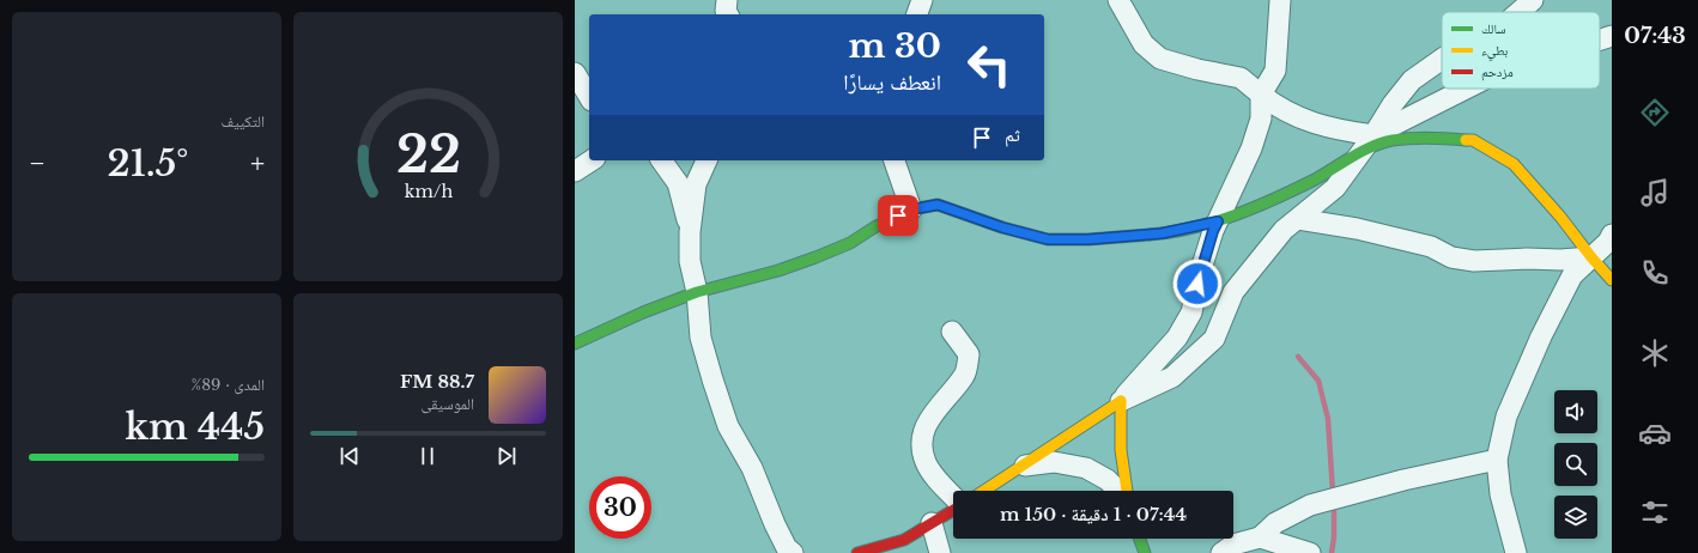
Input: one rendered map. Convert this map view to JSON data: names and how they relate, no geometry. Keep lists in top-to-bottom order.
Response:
{
  "legend": ["سالك", "بطيء", "مزدحم"],
  "page": {
    "tabs": "07:43",
    "tile": [
      "التكييف",
      ["المدى · 89%", "445 km"]
    ],
    "turn": ["30 m", "انعطف يسارًا"],
    "then": "ثم",
    "heat": ["−", "21.5°", "+"],
    "song": ["88.7 FM", "الموسيقى"],
    "limit": "30",
    "trip": "07:44 · 1 دقيقة · 150 m",
    "gauge": ["22", "km/h"]
  }
}
